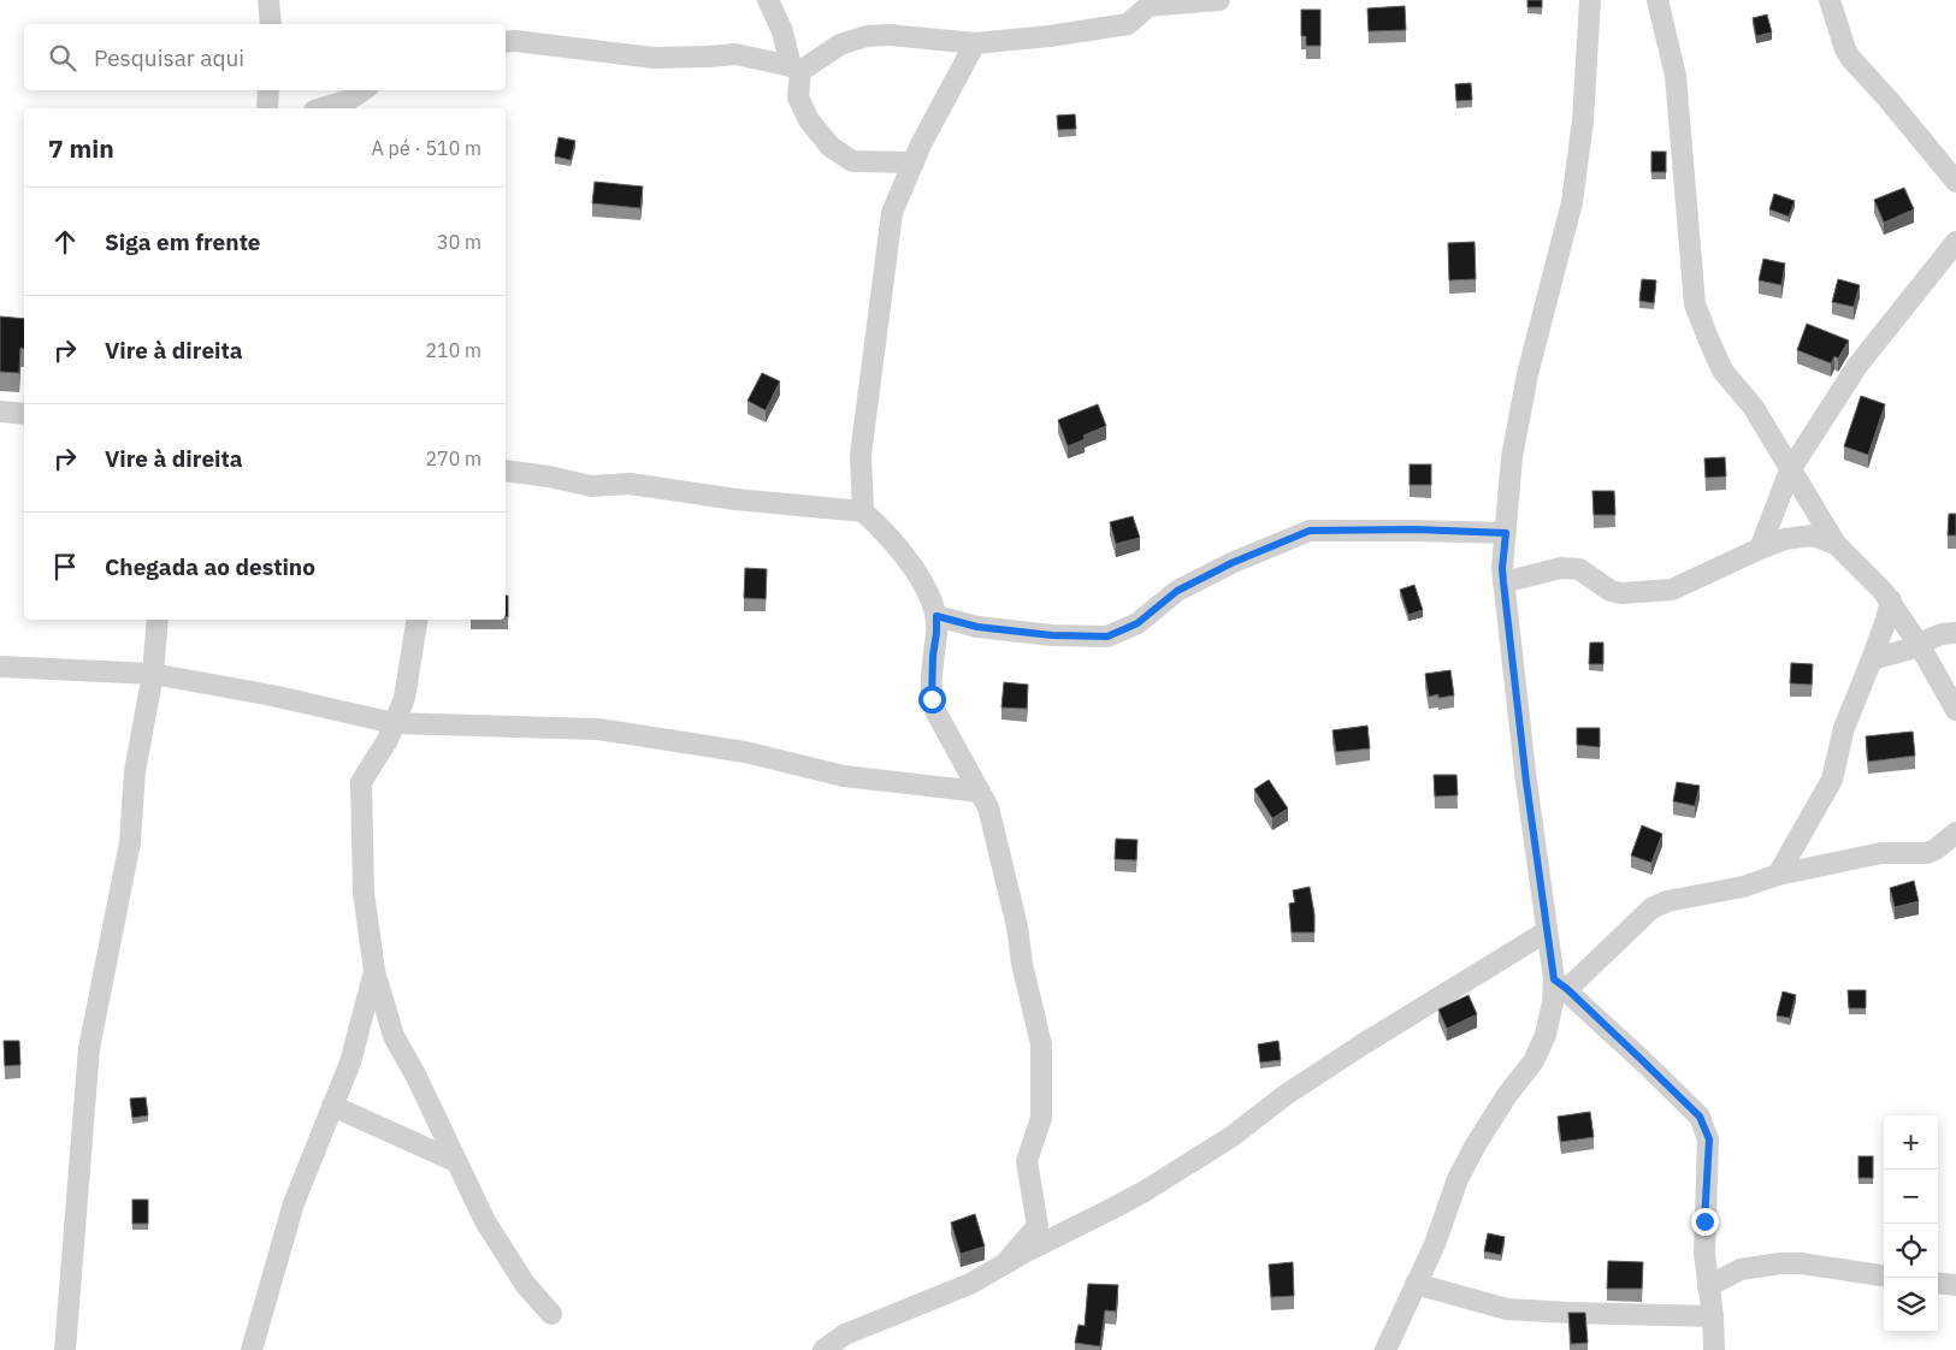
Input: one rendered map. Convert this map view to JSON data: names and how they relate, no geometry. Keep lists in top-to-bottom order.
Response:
{
  "page": {
    "search": "Pesquisar aqui",
    "heading": ["7 min", "A pé · 510 m"],
    "list": [
      ["Siga em frente", "30 m"],
      ["Vire à direita", "210 m"],
      ["Vire à direita", "270 m"],
      "Chegada ao destino"
    ],
    "map_buttons": ["+", "−"]
  }
}
